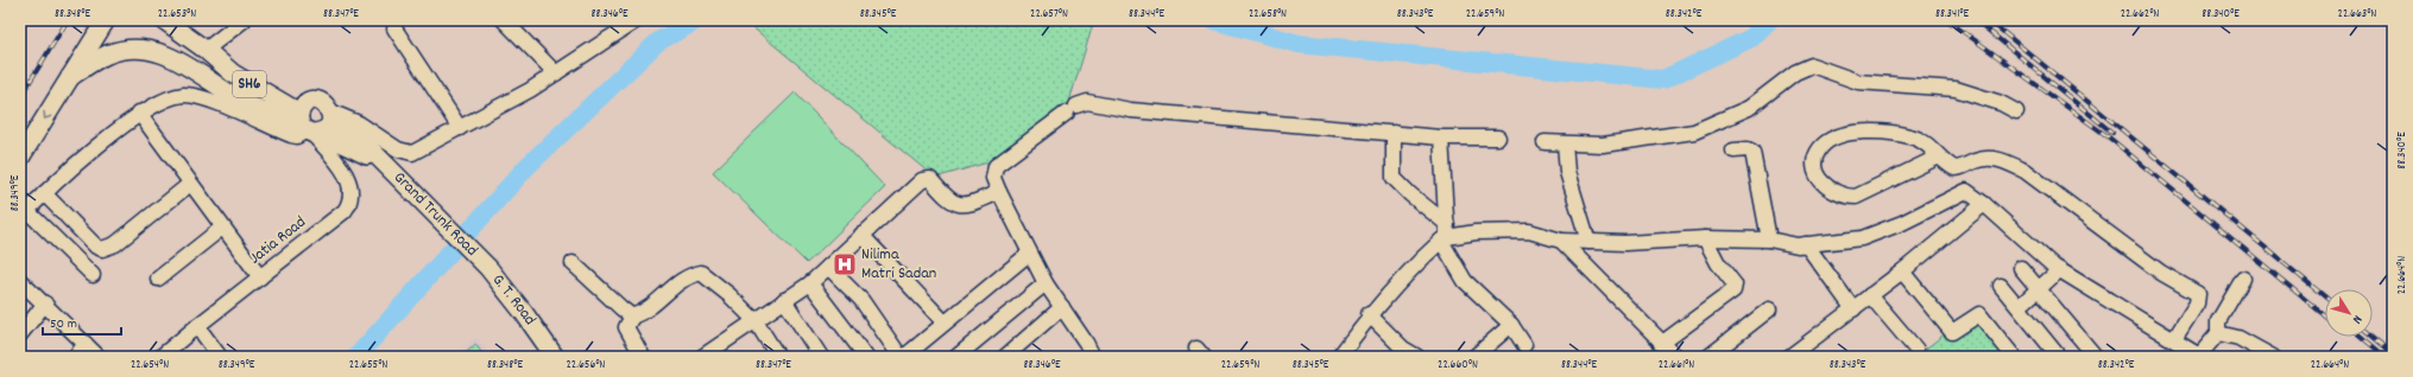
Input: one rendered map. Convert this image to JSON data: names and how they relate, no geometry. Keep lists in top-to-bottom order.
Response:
{
  "streets": {
    "main road": ["SH6", "Grand Trunk Road", "G. T. Road"],
    "street": ["Jatia Road"]
  },
  "crossings": [
    ["Grand Trunk Road", "Jatia Road"],
    ["Grand Trunk Road", "G. T. Road"]
  ],
  "places": {
    "hospital": ["Nilima Matri Sadan"]
  },
  "scale_bar": "50 m",
  "north": "bottom right",
  "coordinates": [
    "88.348°E",
    "22.653°N",
    "88.347°E",
    "88.346°E",
    "88.345°E",
    "22.657°N",
    "88.344°E",
    "22.658°N",
    "88.343°E",
    "22.659°N",
    "88.342°E",
    "88.341°E",
    "22.662°N",
    "88.340°E",
    "22.663°N",
    "88.349°E",
    "22.664°N",
    "22.654°N",
    "22.655°N",
    "22.656°N",
    "22.660°N",
    "22.661°N"
  ]
}
